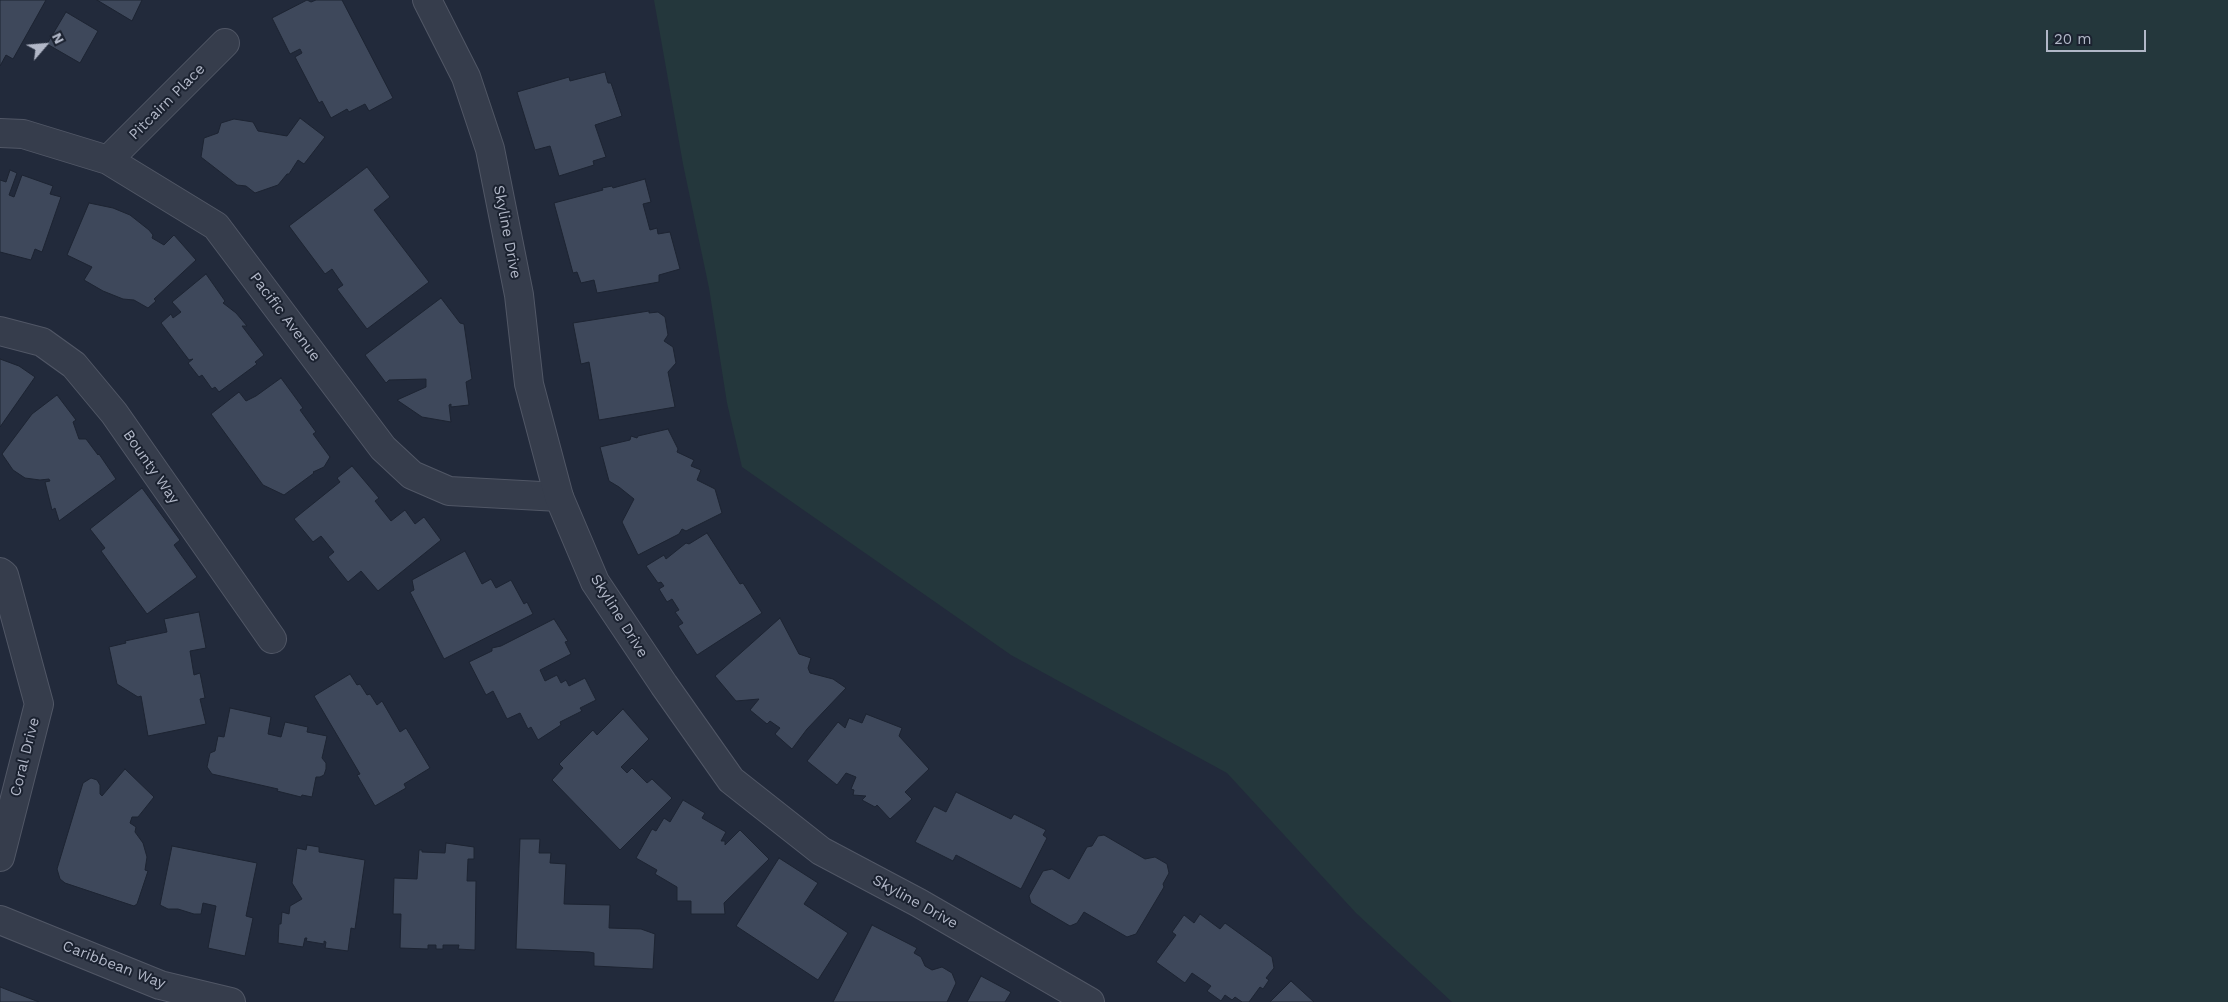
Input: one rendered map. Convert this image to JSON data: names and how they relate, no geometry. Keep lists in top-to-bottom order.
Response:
{
  "streets": {
    "street": [
      "Pitcairn Place",
      "Skyline Drive",
      "Pacific Avenue",
      "Bounty Way",
      "Coral Drive",
      "Caribbean Way"
    ]
  },
  "crossings": [
    ["Pitcairn Place", "Pacific Avenue"],
    ["Skyline Drive", "Pacific Avenue"]
  ],
  "scale_bar": "20 m",
  "north": "top right"
}
